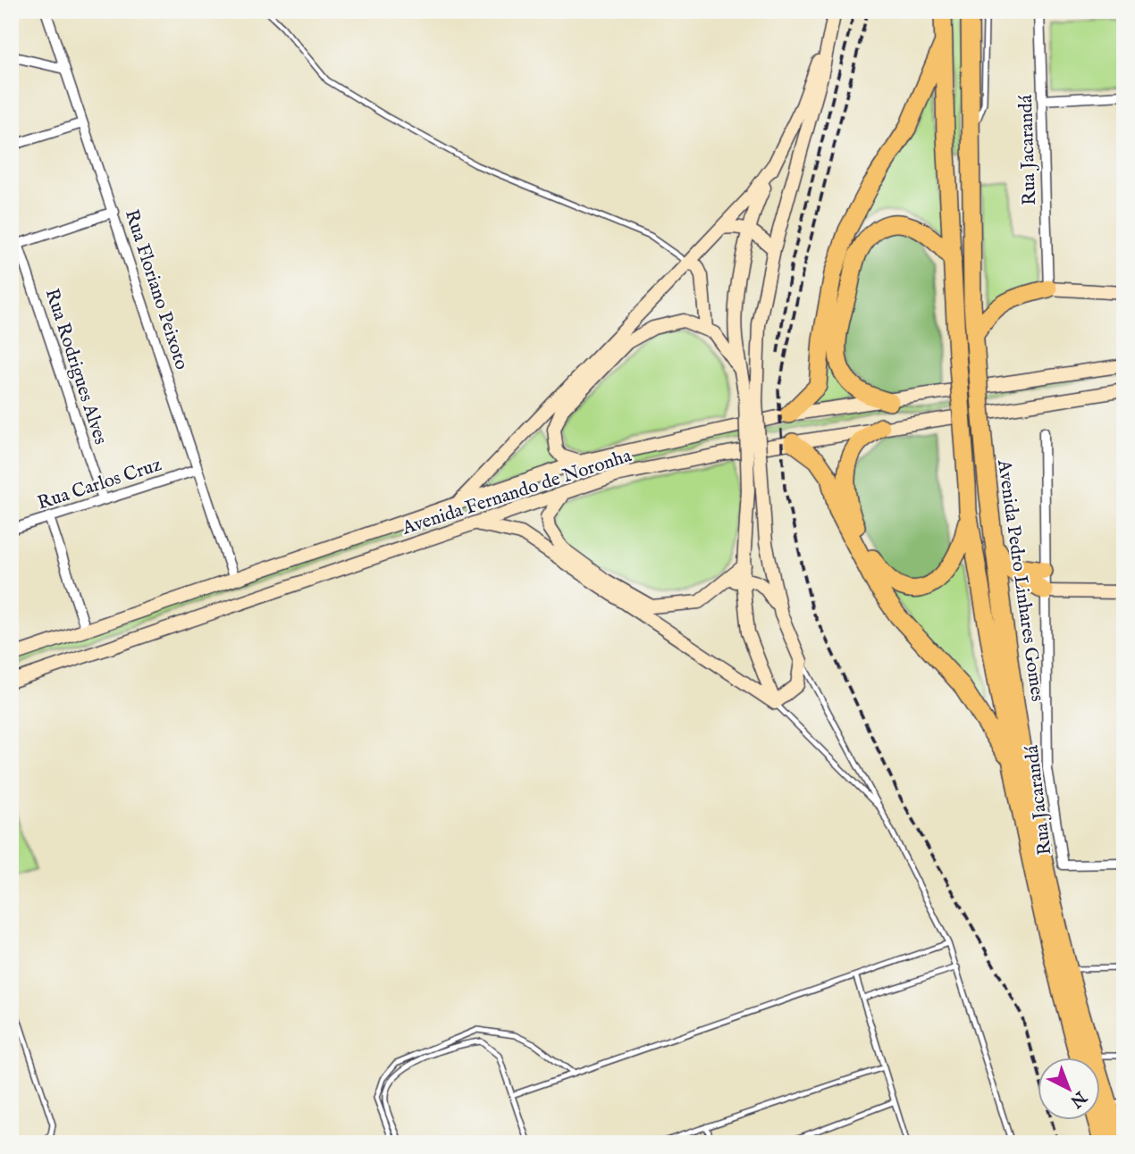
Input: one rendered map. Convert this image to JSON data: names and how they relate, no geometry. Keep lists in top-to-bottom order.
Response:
{
  "streets": {
    "highway": ["Avenida Pedro Linhares Gomes"],
    "main road": ["Avenida Fernando de Noronha"],
    "street": [
      "Rua Jacarandá",
      "Rua Floriano Peixoto",
      "Rua Rodrigues Alves",
      "Rua Carlos Cruz"
    ]
  },
  "crossings": [
    ["Rua Floriano Peixoto", "Rua Carlos Cruz"],
    ["Rua Floriano Peixoto", "Avenida Fernando de Noronha"],
    ["Rua Rodrigues Alves", "Rua Carlos Cruz"]
  ],
  "north": "bottom right"
}
